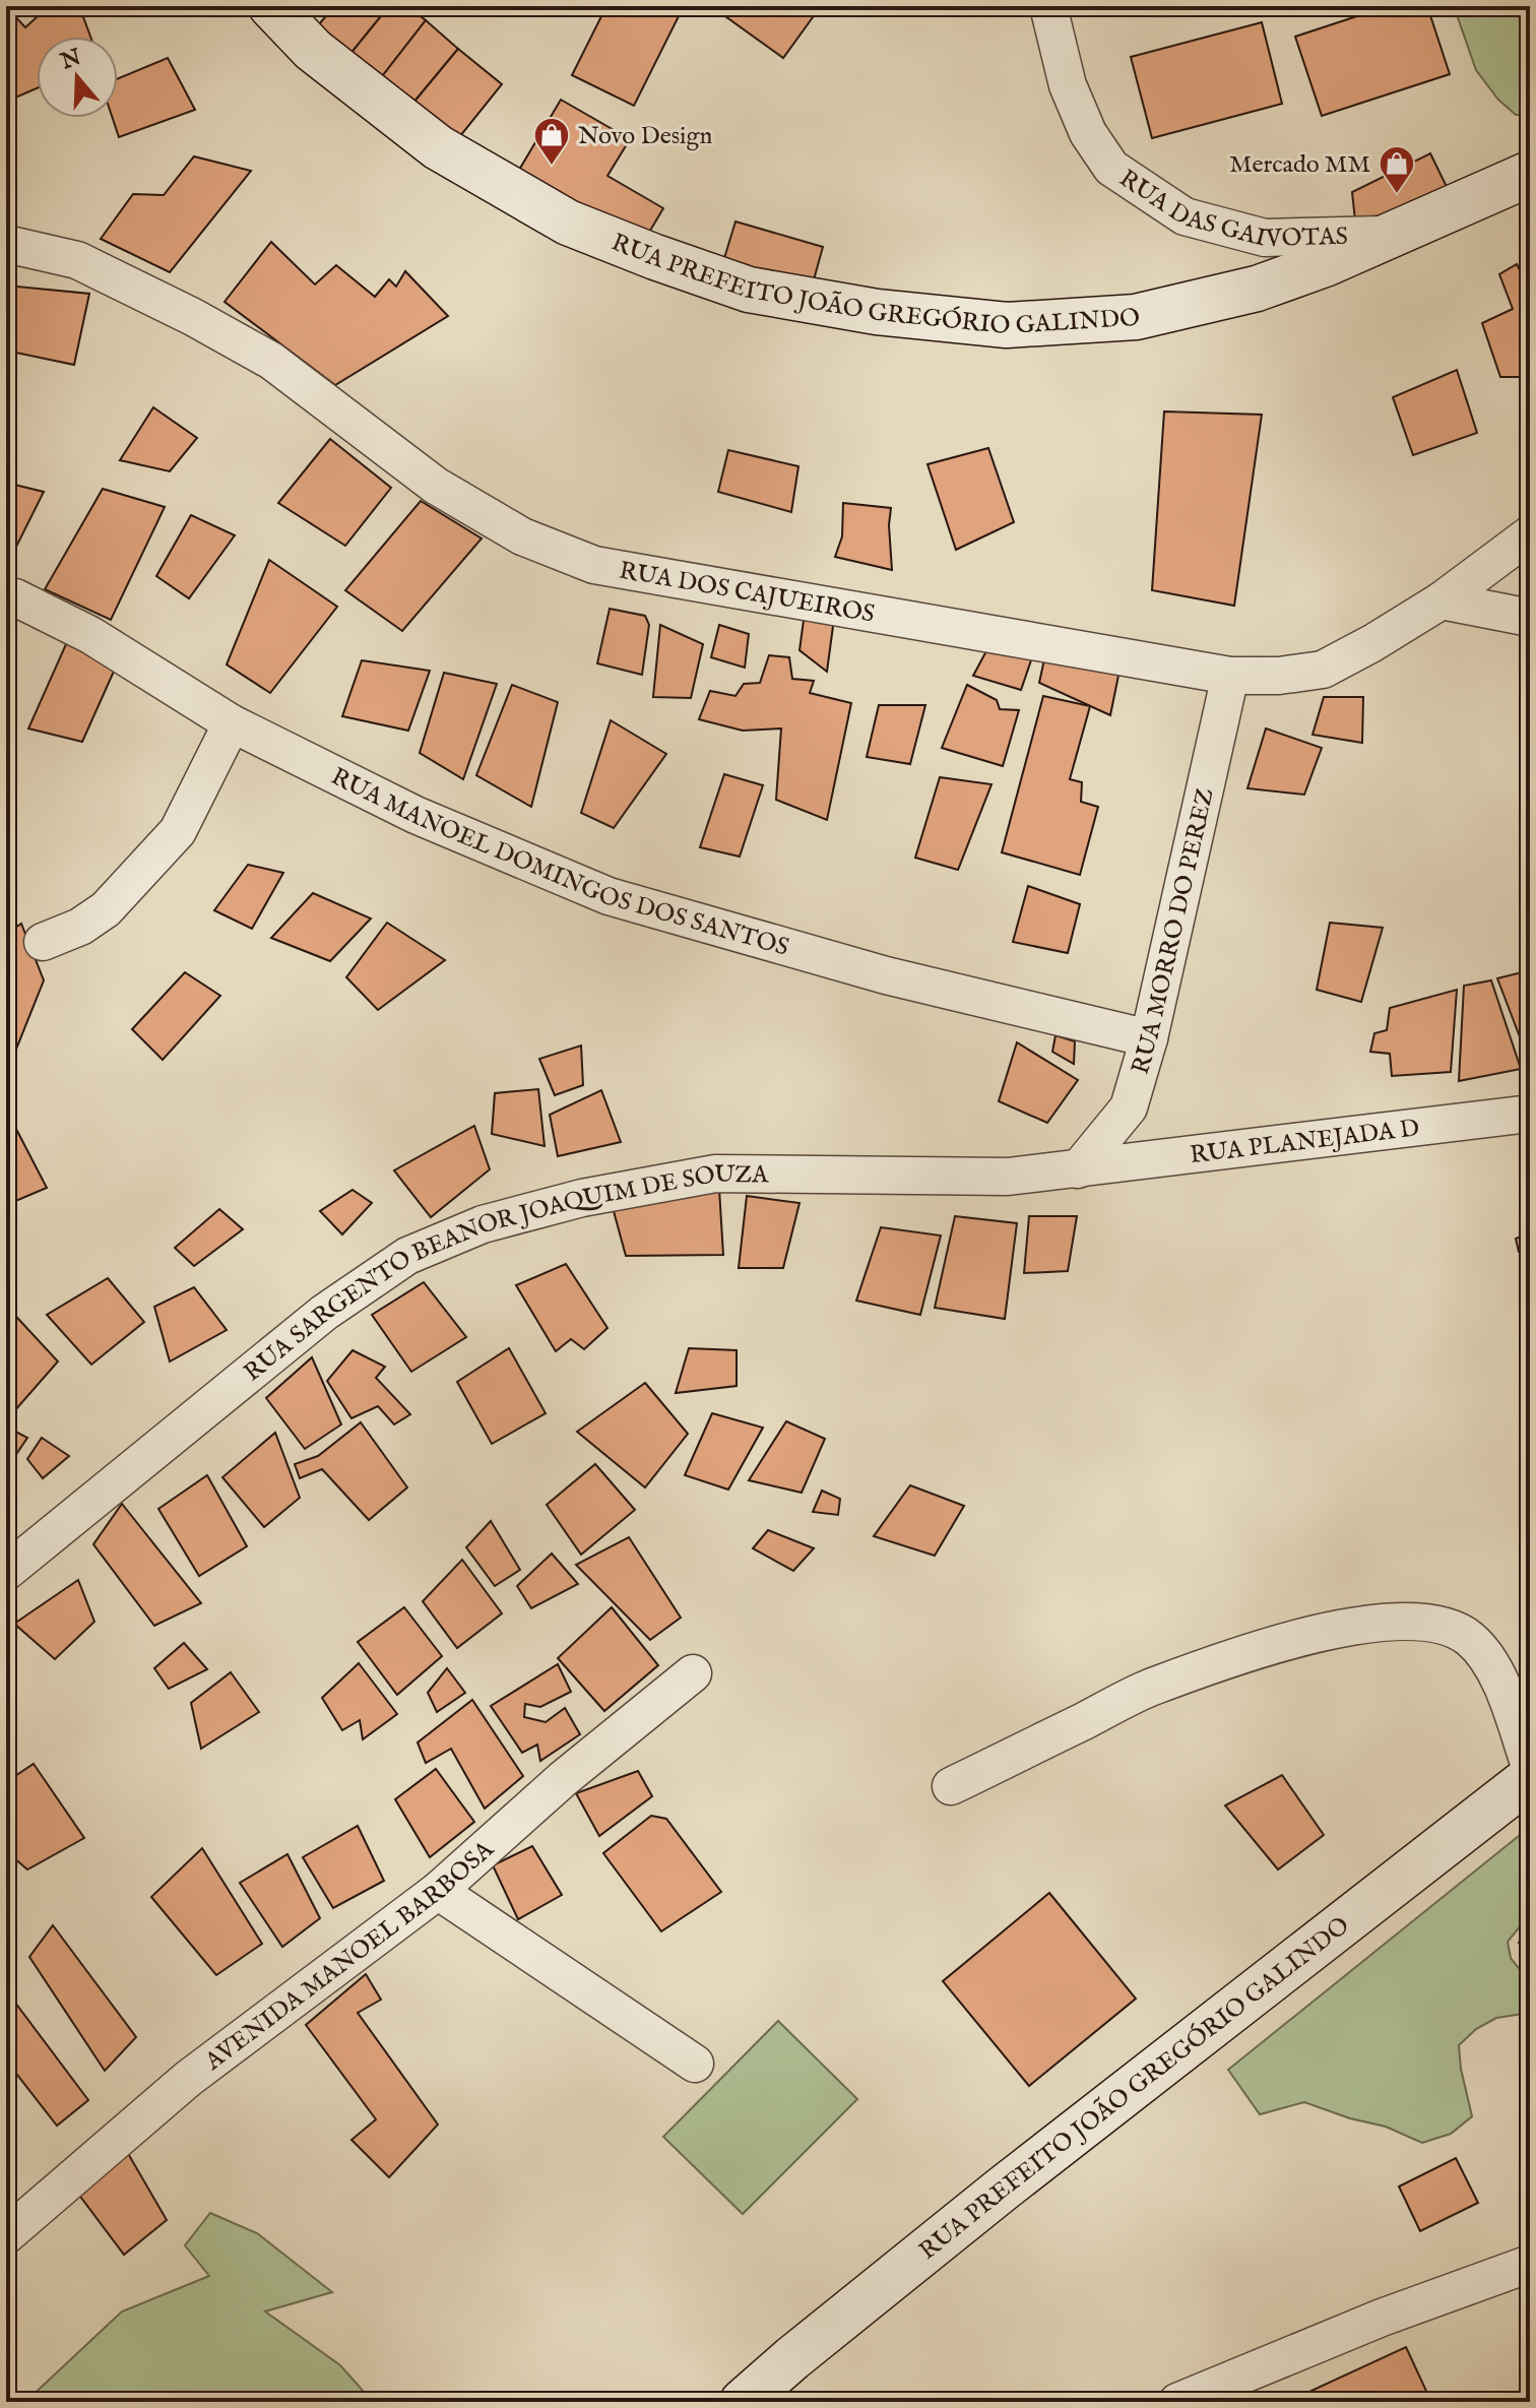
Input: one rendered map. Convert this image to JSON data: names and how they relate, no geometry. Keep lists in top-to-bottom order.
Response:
{
  "streets": {
    "main road": ["RUA PREFEITO JOÃO GREGÓRIO GALINDO"],
    "street": [
      "RUA DAS GAIVOTAS",
      "RUA DOS CAJUEIROS",
      "RUA MANOEL DOMINGOS DOS SANTOS",
      "RUA MORRO DO PEREZ",
      "RUA PLANEJADA D",
      "RUA SARGENTO BEANOR JOAQUIM DE SOUZA",
      "AVENIDA MANOEL BARBOSA"
    ]
  },
  "crossings": [
    ["RUA DAS GAIVOTAS", "RUA PREFEITO JOÃO GREGÓRIO GALINDO"],
    ["RUA DOS CAJUEIROS", "RUA MORRO DO PEREZ"],
    ["RUA MANOEL DOMINGOS DOS SANTOS", "RUA MORRO DO PEREZ"],
    ["RUA MORRO DO PEREZ", "RUA PLANEJADA D"],
    ["RUA MORRO DO PEREZ", "RUA SARGENTO BEANOR JOAQUIM DE SOUZA"],
    ["RUA PLANEJADA D", "RUA SARGENTO BEANOR JOAQUIM DE SOUZA"]
  ],
  "places": {
    "shop": ["Novo Design", "Mercado MM"]
  },
  "north": "top"
}
